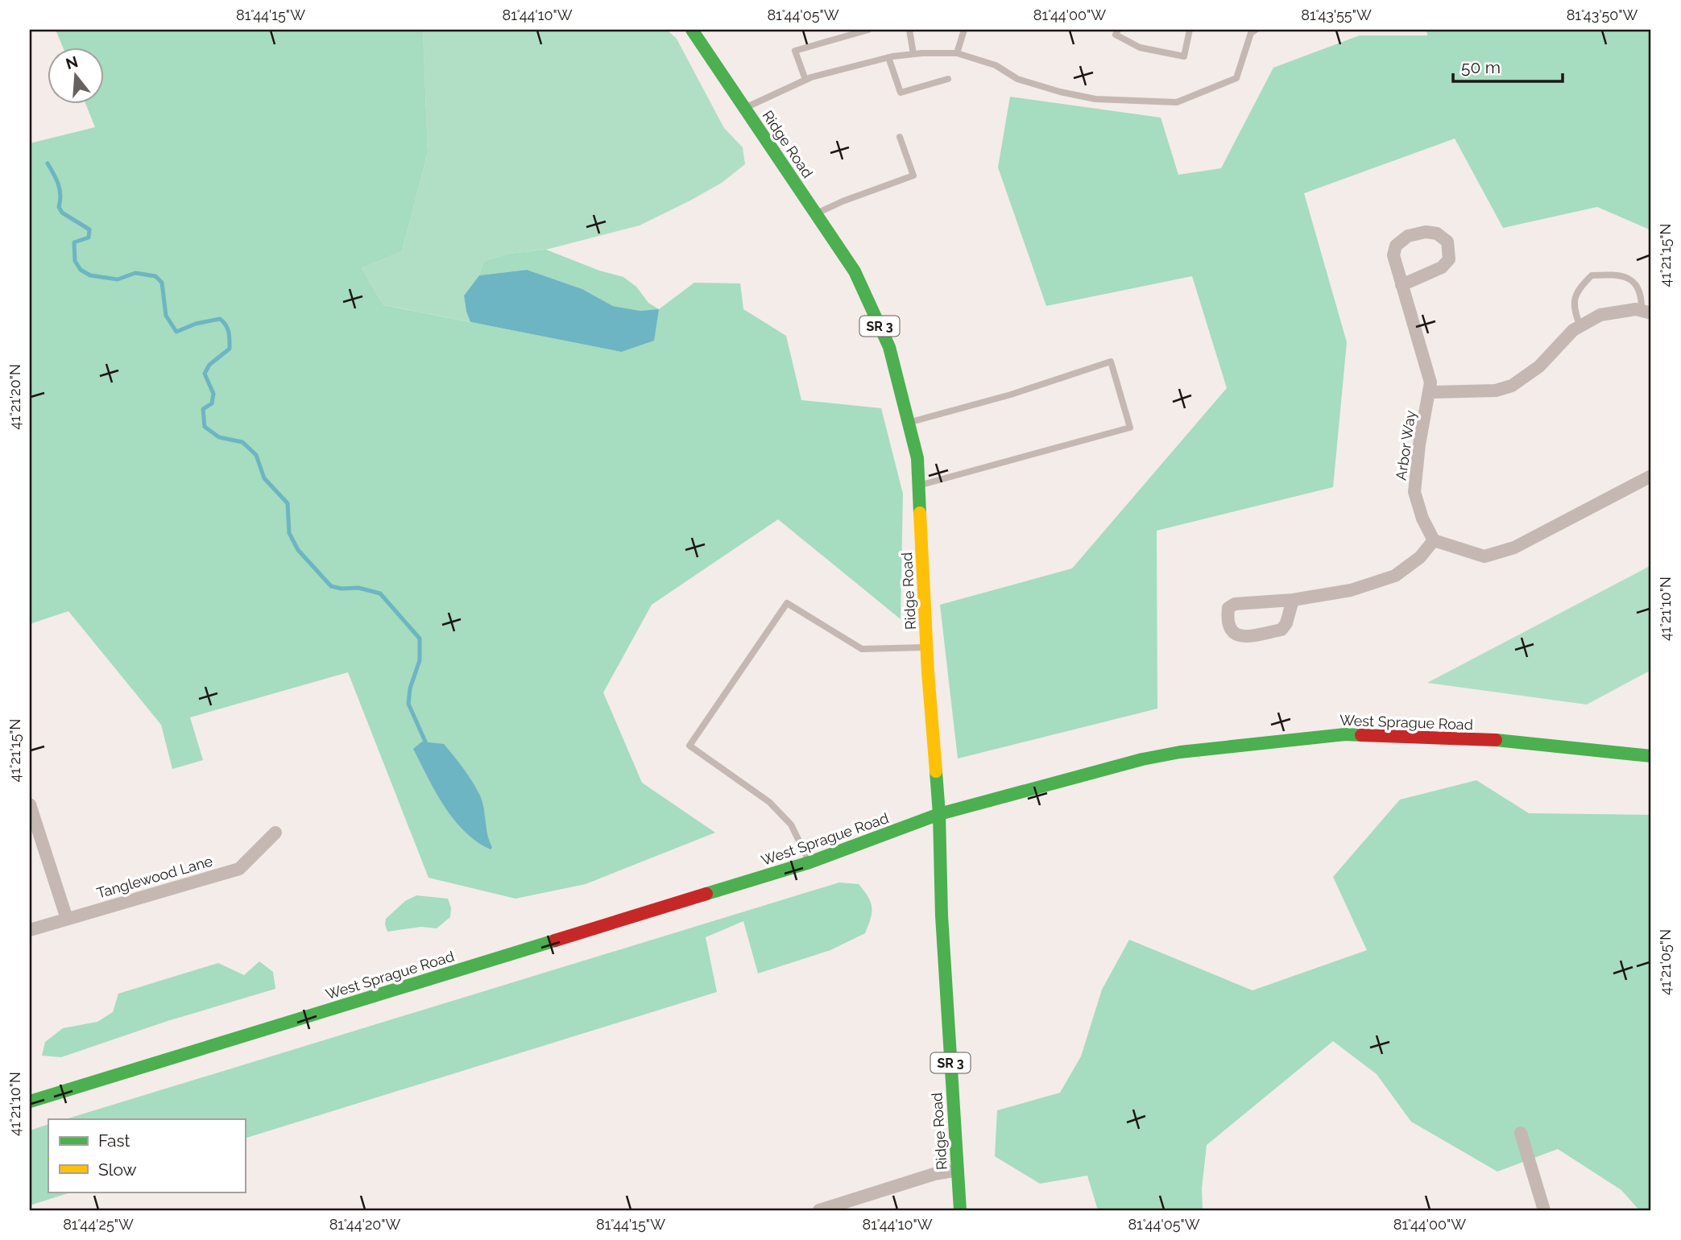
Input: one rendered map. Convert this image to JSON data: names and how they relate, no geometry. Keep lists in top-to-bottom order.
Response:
{
  "streets": {
    "street": [
      "Ridge Road",
      "SR 3",
      "Arbor Way",
      "West Sprague Road",
      "Tanglewood Lane"
    ]
  },
  "crossings": [
    ["Ridge Road", "West Sprague Road"]
  ],
  "legend": ["Fast", "Slow"],
  "scale_bar": "50 m",
  "north": "top",
  "coordinates": [
    "81°44'15\"W",
    "81°44'10\"W",
    "81°44'05\"W",
    "81°44'00\"W",
    "81°43'55\"W",
    "81°43'50\"W",
    "41°21'15\"N",
    "41°21'20\"N",
    "41°21'10\"N",
    "41°21'05\"N",
    "81°44'25\"W",
    "81°44'20\"W"
  ]
}
